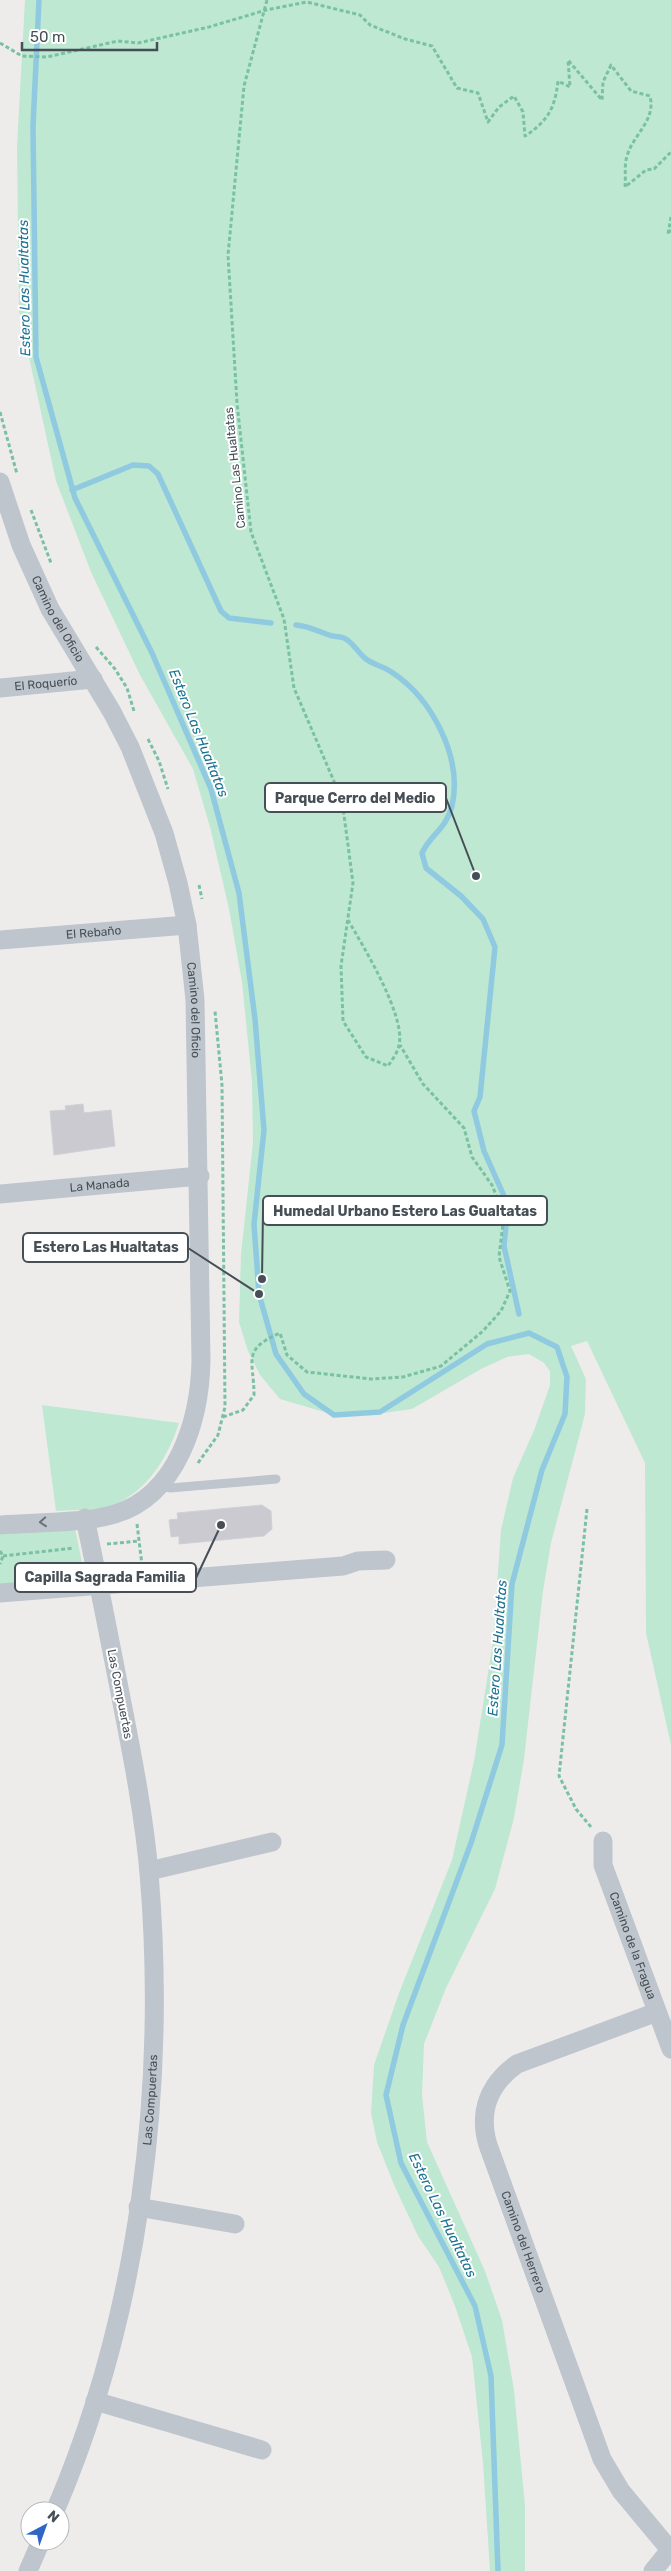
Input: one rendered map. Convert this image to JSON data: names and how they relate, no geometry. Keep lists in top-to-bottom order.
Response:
{
  "streets": {
    "street": [
      "Camino del Oficio",
      "El Roquerío",
      "El Rebaño",
      "La Manada",
      "Las Compuertas",
      "Camino de la Fragua",
      "Camino del Herrero"
    ],
    "path": ["Camino Las Hualtatas"]
  },
  "crossings": [
    ["Camino del Oficio", "El Roquerío"],
    ["Camino del Oficio", "El Rebaño"],
    ["Camino del Oficio", "La Manada"],
    ["Camino del Oficio", "Las Compuertas"],
    ["Camino de la Fragua", "Camino del Herrero"]
  ],
  "water": ["Estero Las Hualtatas"],
  "places": [
    "Parque Cerro del Medio",
    "Humedal Urbano Estero Las Gualtatas",
    "Estero Las Hualtatas",
    "Capilla Sagrada Familia"
  ],
  "scale_bar": "50 m",
  "north": "top right"
}
